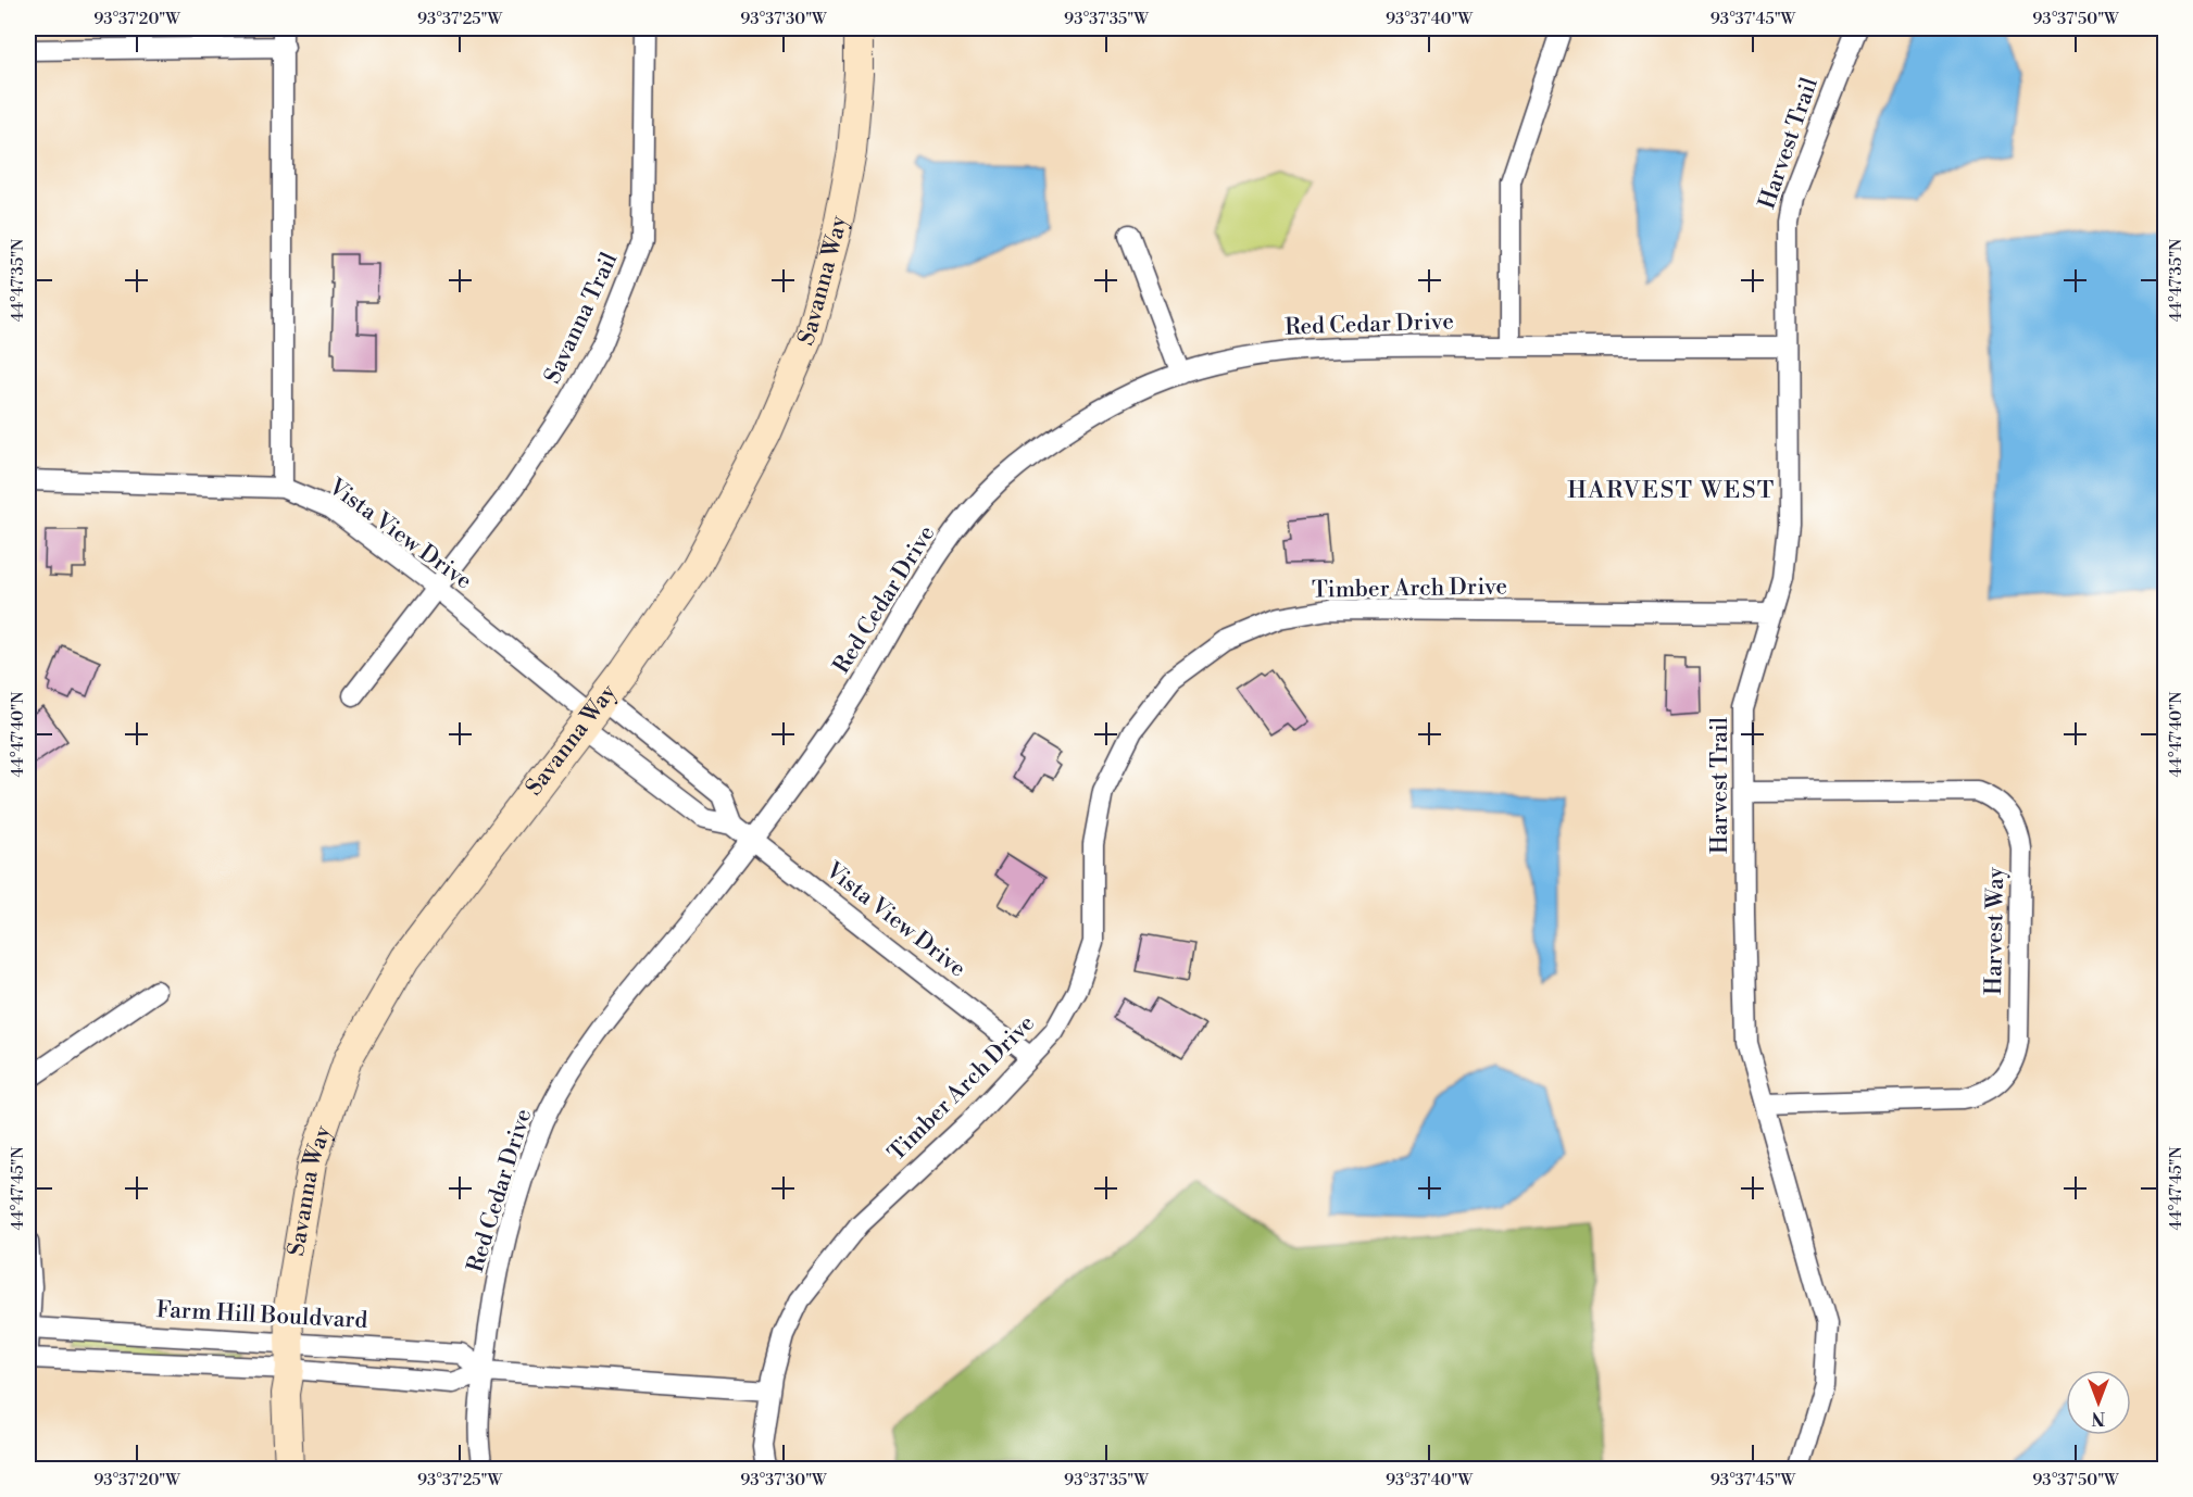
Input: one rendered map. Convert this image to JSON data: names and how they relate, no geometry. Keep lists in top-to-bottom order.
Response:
{
  "streets": {
    "street": [
      "Harvest Trail",
      "Savanna Way",
      "Savanna Trail",
      "Red Cedar Drive",
      "Vista View Drive",
      "Timber Arch Drive",
      "Harvest Way",
      "Farm Hill Bouldvard"
    ]
  },
  "crossings": [
    ["Harvest Trail", "Red Cedar Drive"],
    ["Harvest Trail", "Timber Arch Drive"],
    ["Harvest Trail", "Harvest Way"],
    ["Savanna Way", "Vista View Drive"],
    ["Savanna Way", "Farm Hill Bouldvard"],
    ["Savanna Trail", "Vista View Drive"],
    ["Red Cedar Drive", "Vista View Drive"],
    ["Red Cedar Drive", "Farm Hill Bouldvard"],
    ["Vista View Drive", "Timber Arch Drive"],
    ["Timber Arch Drive", "Farm Hill Bouldvard"]
  ],
  "districts": ["HARVEST WEST"],
  "north": "bottom",
  "coordinates": [
    "93°37'20\"W",
    "93°37'25\"W",
    "93°37'30\"W",
    "93°37'35\"W",
    "93°37'40\"W",
    "93°37'45\"W",
    "93°37'50\"W",
    "44°47'35\"N",
    "44°47'40\"N",
    "44°47'45\"N"
  ]
}
